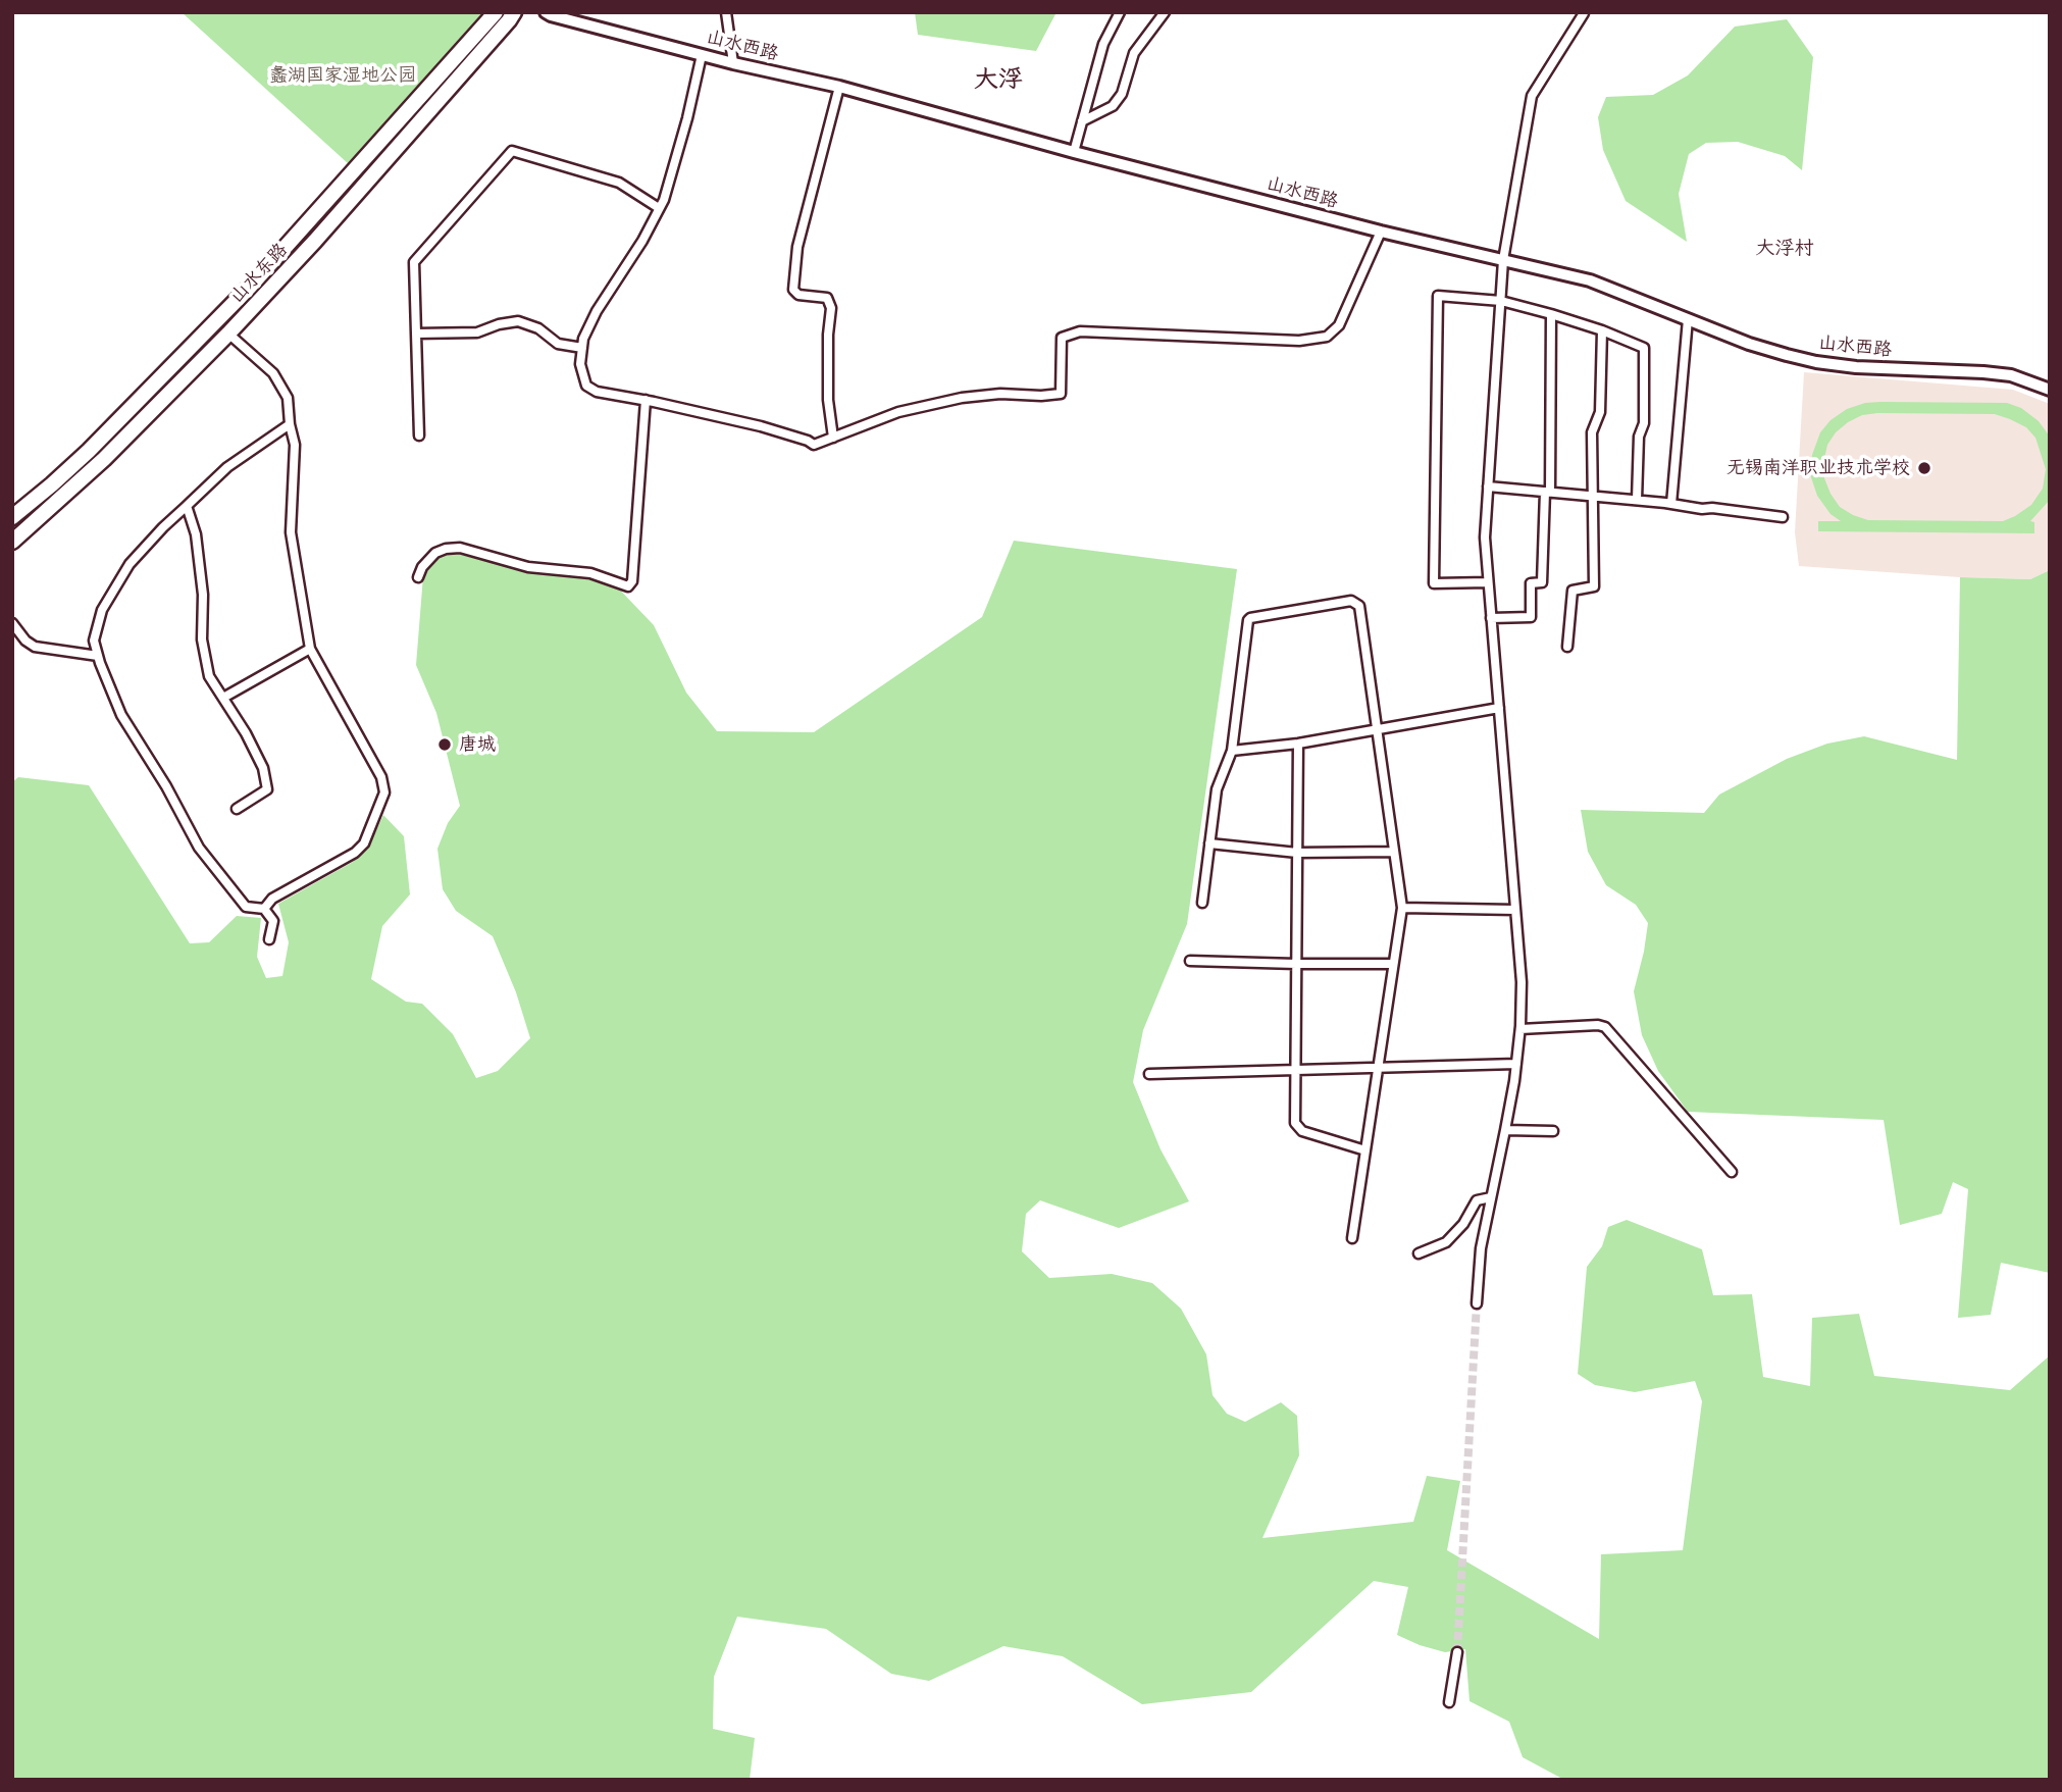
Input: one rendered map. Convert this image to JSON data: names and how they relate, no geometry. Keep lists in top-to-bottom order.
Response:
{
  "streets": {
    "highway": ["山水东路"],
    "street": ["山水西路"]
  },
  "districts": ["大浮", "大浮村"],
  "parks": ["蠡湖国家湿地公园"],
  "places": ["无锡南洋职业技术学校", "唐城"]
}
